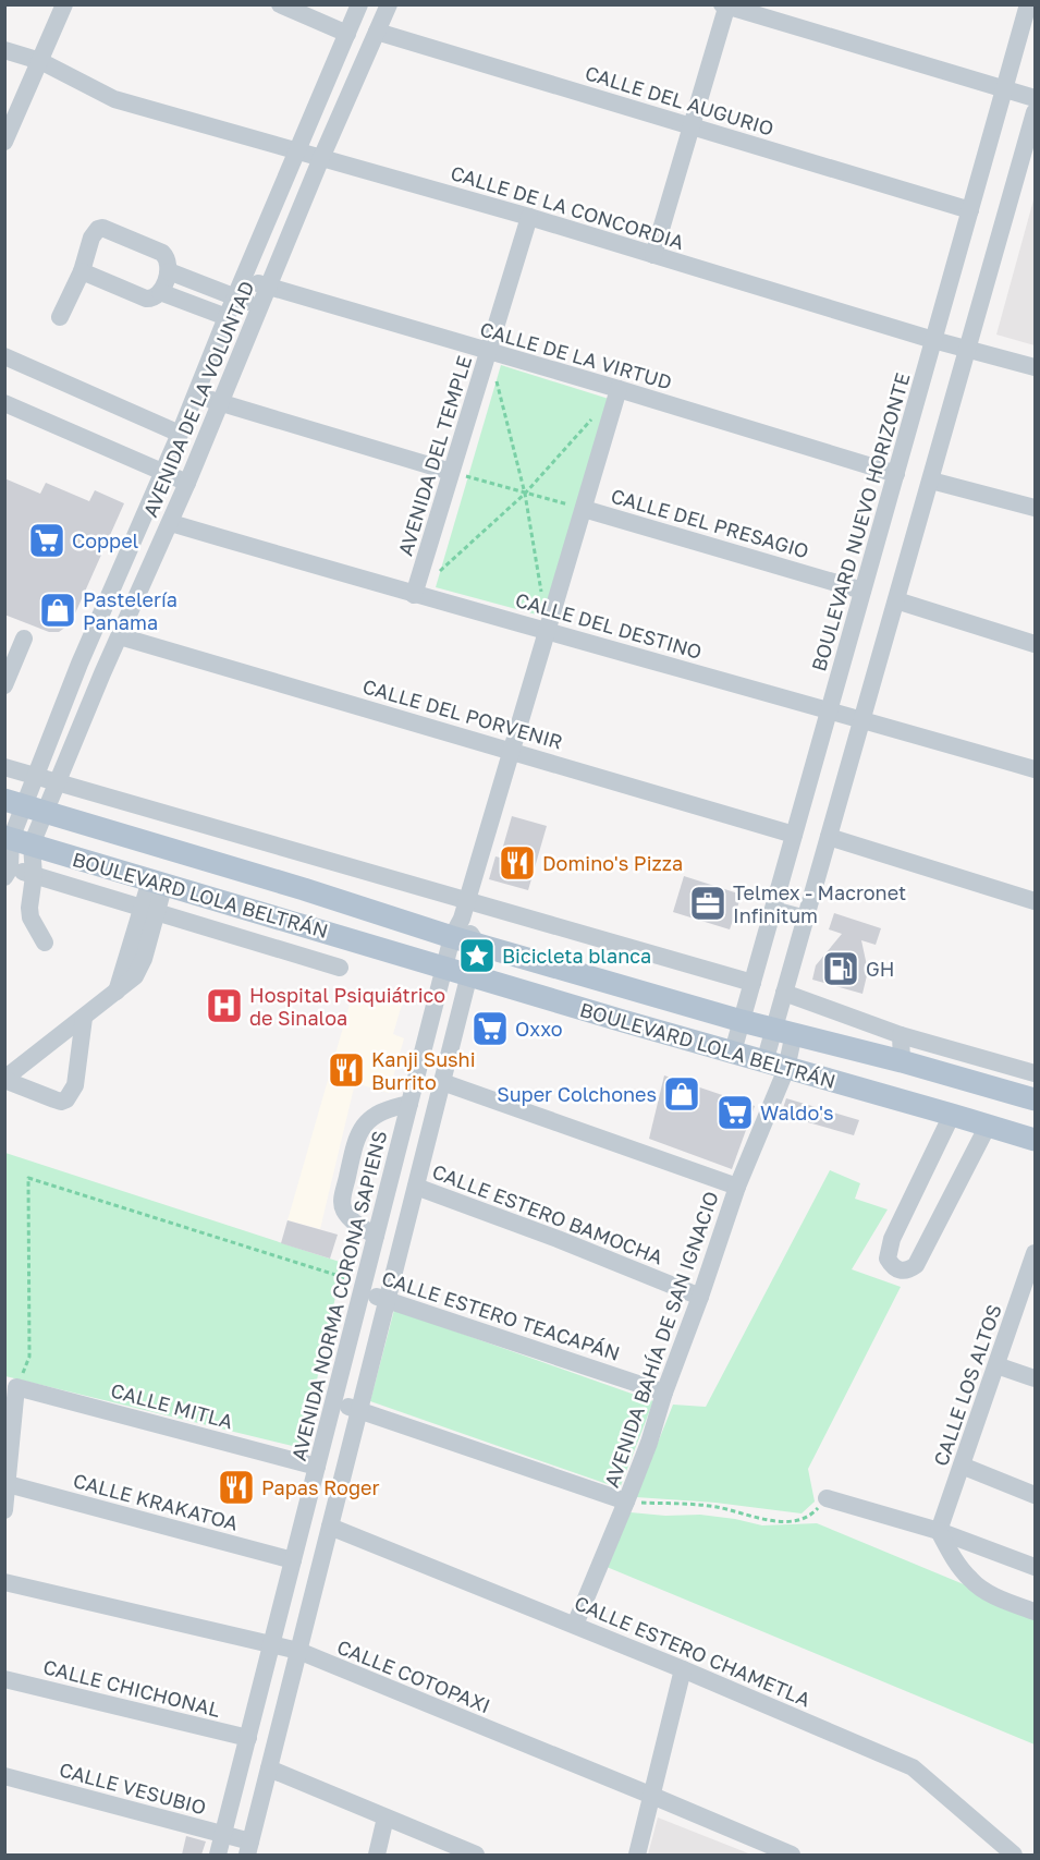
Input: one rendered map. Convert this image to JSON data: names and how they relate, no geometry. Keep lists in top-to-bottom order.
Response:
{
  "streets": {
    "main road": ["BOULEVARD LOLA BELTRÁN"],
    "street": [
      "CALLE DEL AUGURIO",
      "CALLE DE LA CONCORDIA",
      "CALLE DE LA VIRTUD",
      "AVENIDA DE LA VOLUNTAD",
      "AVENIDA DEL TEMPLE",
      "BOULEVARD NUEVO HORIZONTE",
      "CALLE DEL PRESAGIO",
      "CALLE DEL DESTINO",
      "CALLE DEL PORVENIR",
      "CALLE ESTERO BAMOCHA",
      "AVENIDA NORMA CORONA SAPIENS",
      "CALLE ESTERO TEACAPÁN",
      "AVENIDA BAHÍA DE SAN IGNACIO",
      "CALLE LOS ALTOS",
      "CALLE MITLA",
      "CALLE KRAKATOA",
      "CALLE ESTERO CHAMETLA",
      "CALLE COTOPAXI",
      "CALLE CHICHONAL",
      "CALLE VESUBIO"
    ]
  },
  "crossings": [
    ["CALLE DEL AUGURIO", "AVENIDA DE LA VOLUNTAD"],
    ["CALLE DEL AUGURIO", "BOULEVARD NUEVO HORIZONTE"],
    ["CALLE DE LA CONCORDIA", "AVENIDA DE LA VOLUNTAD"],
    ["CALLE DE LA CONCORDIA", "AVENIDA DEL TEMPLE"],
    ["CALLE DE LA CONCORDIA", "BOULEVARD NUEVO HORIZONTE"],
    ["CALLE DE LA VIRTUD", "AVENIDA DE LA VOLUNTAD"],
    ["CALLE DE LA VIRTUD", "AVENIDA DEL TEMPLE"],
    ["CALLE DE LA VIRTUD", "BOULEVARD NUEVO HORIZONTE"],
    ["CALLE DE LA VIRTUD", "AVENIDA NORMA CORONA SAPIENS"],
    ["AVENIDA DE LA VOLUNTAD", "CALLE DEL DESTINO"],
    ["AVENIDA DE LA VOLUNTAD", "CALLE DEL PORVENIR"],
    ["AVENIDA DE LA VOLUNTAD", "BOULEVARD LOLA BELTRÁN"],
    ["AVENIDA DEL TEMPLE", "CALLE DEL DESTINO"],
    ["BOULEVARD NUEVO HORIZONTE", "CALLE DEL PRESAGIO"],
    ["BOULEVARD NUEVO HORIZONTE", "CALLE DEL DESTINO"],
    ["BOULEVARD NUEVO HORIZONTE", "CALLE DEL PORVENIR"],
    ["BOULEVARD NUEVO HORIZONTE", "BOULEVARD LOLA BELTRÁN"],
    ["CALLE DEL PRESAGIO", "AVENIDA NORMA CORONA SAPIENS"],
    ["CALLE DEL DESTINO", "AVENIDA NORMA CORONA SAPIENS"],
    ["CALLE DEL PORVENIR", "AVENIDA NORMA CORONA SAPIENS"],
    ["BOULEVARD LOLA BELTRÁN", "AVENIDA NORMA CORONA SAPIENS"],
    ["BOULEVARD LOLA BELTRÁN", "AVENIDA BAHÍA DE SAN IGNACIO"],
    ["CALLE ESTERO BAMOCHA", "AVENIDA BAHÍA DE SAN IGNACIO"],
    ["AVENIDA NORMA CORONA SAPIENS", "CALLE ESTERO TEACAPÁN"],
    ["AVENIDA NORMA CORONA SAPIENS", "CALLE MITLA"],
    ["AVENIDA NORMA CORONA SAPIENS", "CALLE KRAKATOA"],
    ["AVENIDA NORMA CORONA SAPIENS", "CALLE COTOPAXI"],
    ["AVENIDA NORMA CORONA SAPIENS", "CALLE CHICHONAL"],
    ["AVENIDA NORMA CORONA SAPIENS", "CALLE VESUBIO"],
    ["CALLE ESTERO TEACAPÁN", "AVENIDA BAHÍA DE SAN IGNACIO"],
    ["AVENIDA BAHÍA DE SAN IGNACIO", "CALLE ESTERO CHAMETLA"]
  ],
  "places": {
    "supermarket": ["Coppel", "Oxxo", "Waldo's"],
    "shop": ["Pastelería Panama", "Super Colchones"],
    "restaurant": ["Domino's Pizza", "Kanji Sushi Burrito", "Papas Roger"],
    "office": ["Telmex - Macronet Infinitum"],
    "place": ["Bicicleta blanca"],
    "fuel station": ["GH"],
    "hospital": ["Hospital Psiquiátrico de Sinaloa"]
  }
}
